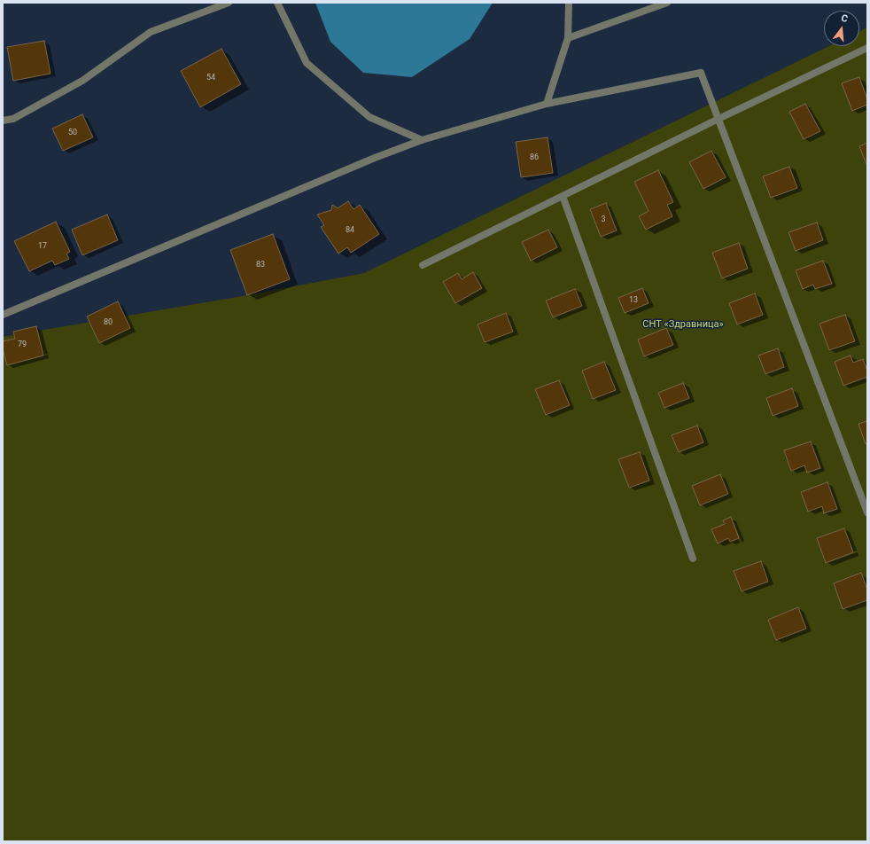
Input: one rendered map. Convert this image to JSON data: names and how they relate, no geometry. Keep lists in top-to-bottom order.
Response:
{
  "parks": ["СНТ «Здравница»"],
  "house_numbers": [
    "54",
    "50",
    "86",
    "3",
    "84",
    "17",
    "83",
    "13",
    "80",
    "79"
  ],
  "north": "top"
}
